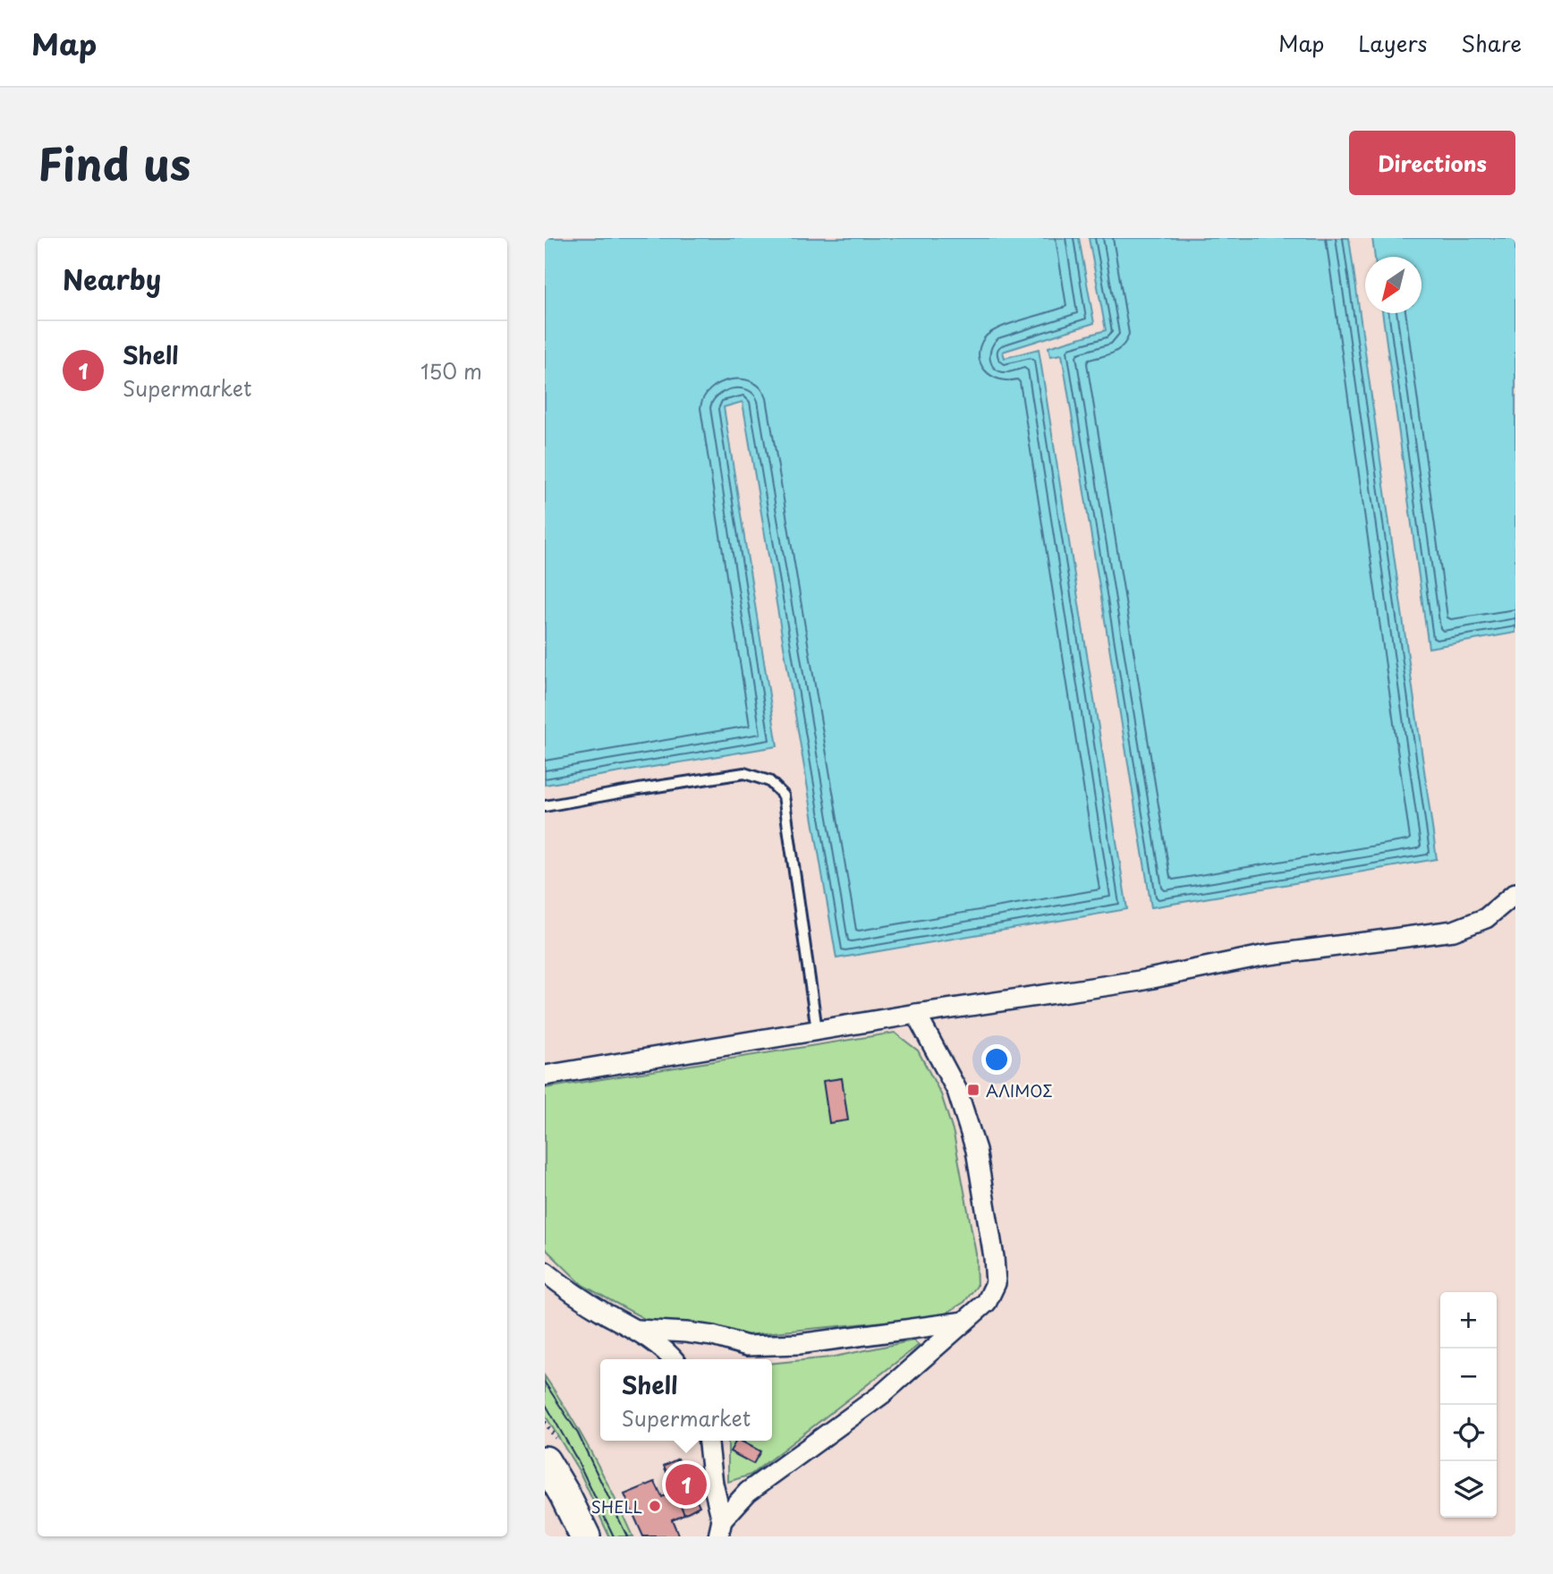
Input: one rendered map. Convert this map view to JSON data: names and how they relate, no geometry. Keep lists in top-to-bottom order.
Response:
{
  "places": {
    "transit": ["ΑΛΙΜΟΣ"],
    "other": ["SHELL"]
  },
  "north": "bottom left",
  "page": {
    "header": "Map",
    "nav": ["Map", "Layers", "Share"],
    "title": "Find us",
    "buttons": "Directions",
    "heading": "Nearby",
    "list": [
      {
        "mark": "1",
        "name": "Shell",
        "note": "Supermarket",
        "value": "150 m"
      }
    ],
    "map_buttons": ["+", "−"],
    "popup": ["Shell", "Supermarket"],
    "pins": "1"
  }
}
